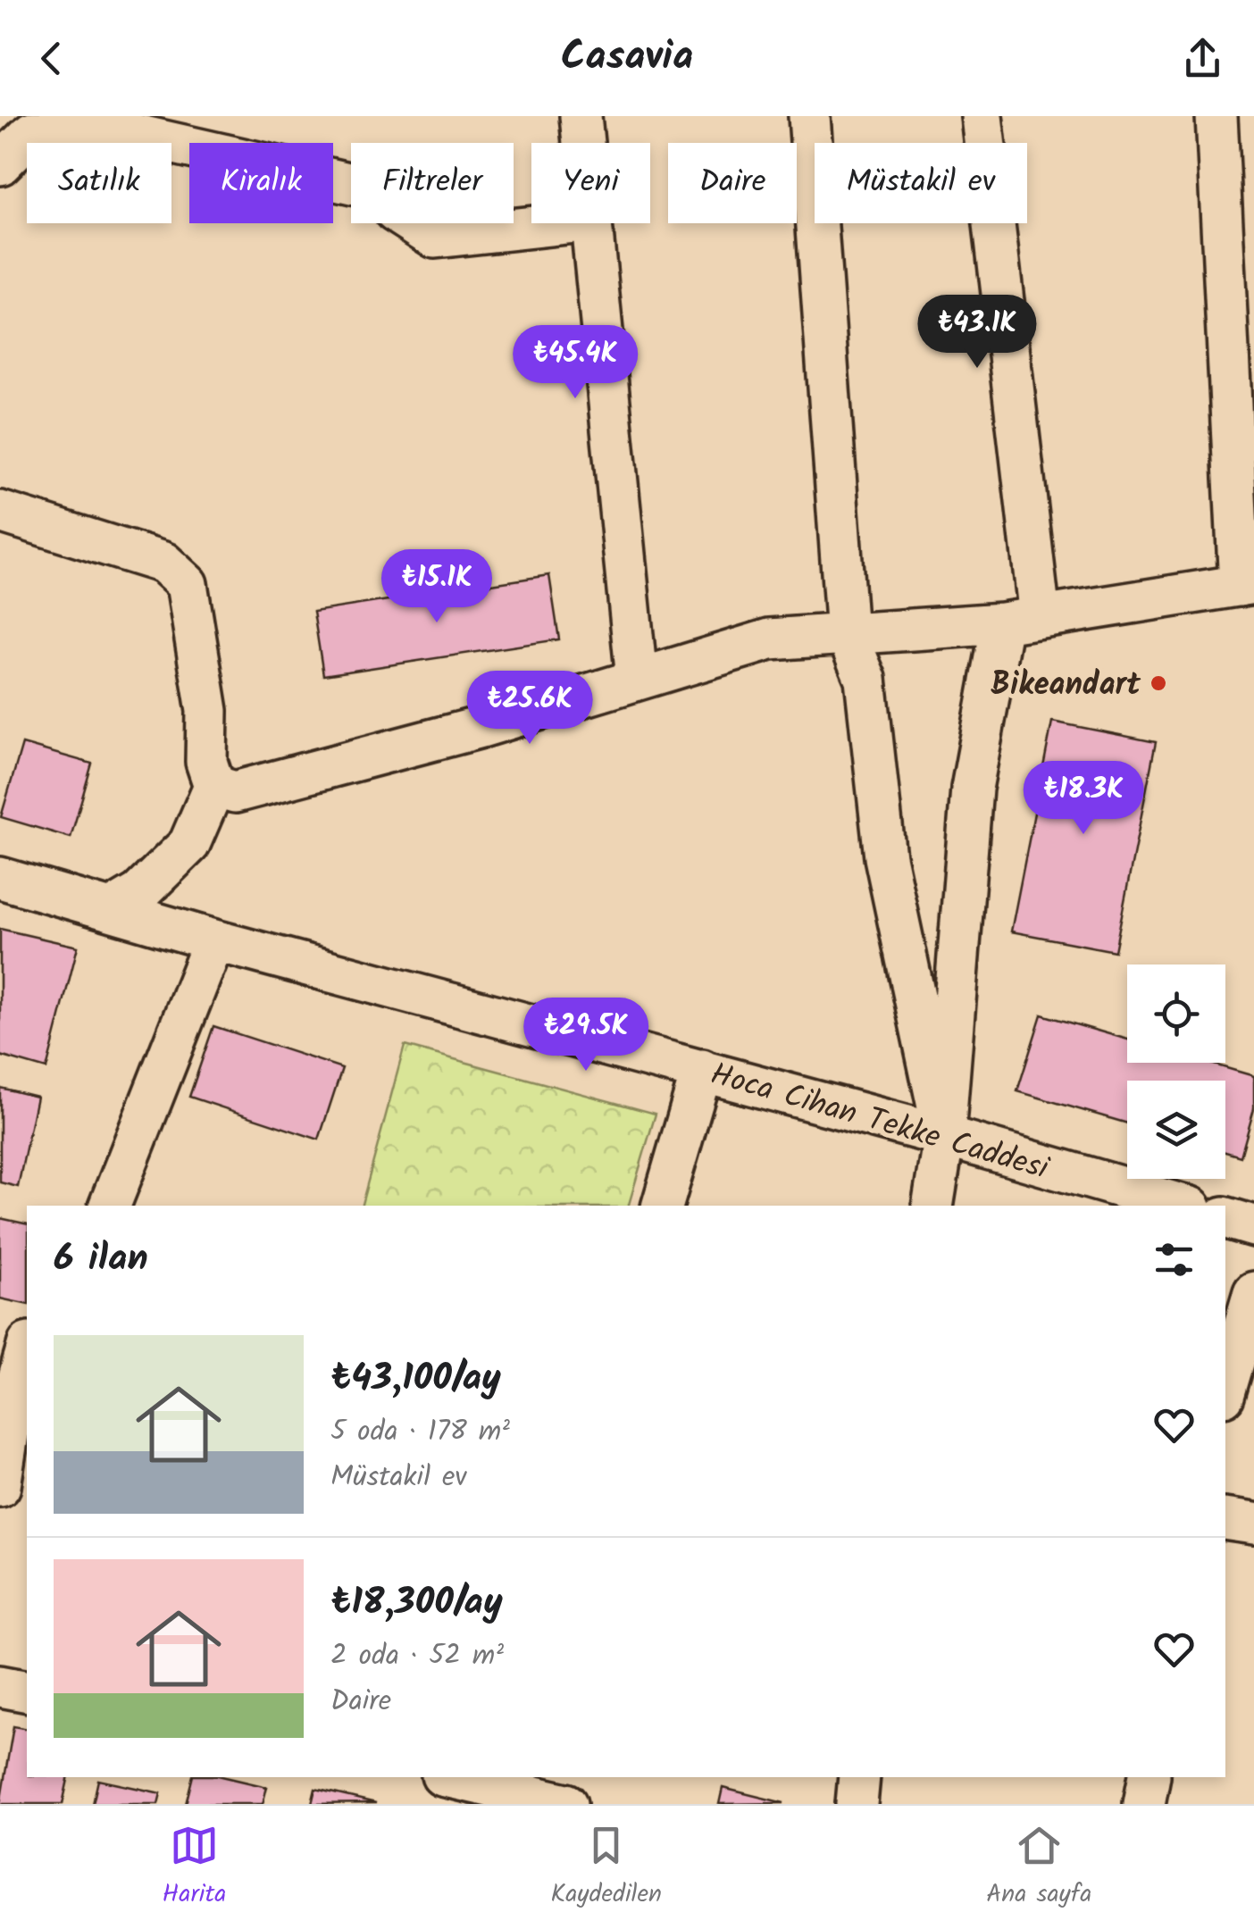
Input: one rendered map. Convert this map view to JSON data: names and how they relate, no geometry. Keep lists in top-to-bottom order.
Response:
{
  "streets": {
    "street": ["Hoca Cihan Tekke Caddesi"]
  },
  "places": ["Bikeandart"],
  "page": {
    "header": "Casavia",
    "chip": [
      "Satılık",
      "Kiralık",
      "Filtreler",
      "Yeni",
      "Daire",
      "Müstakil ev"
    ],
    "price": [
      "₺43.1K",
      "₺45.4K",
      "₺15.1K",
      "₺25.6K",
      "₺18.3K",
      "₺29.5K"
    ],
    "heading": "6 ilan",
    "list": [
      {
        "name": "₺43,100/ay",
        "note": "5 oda · 178 m² · Müstakil ev"
      },
      {
        "name": "₺18,300/ay",
        "note": "2 oda · 52 m² · Daire"
      }
    ],
    "tabs": ["Harita", "Kaydedilen", "Ana sayfa"]
  }
}
